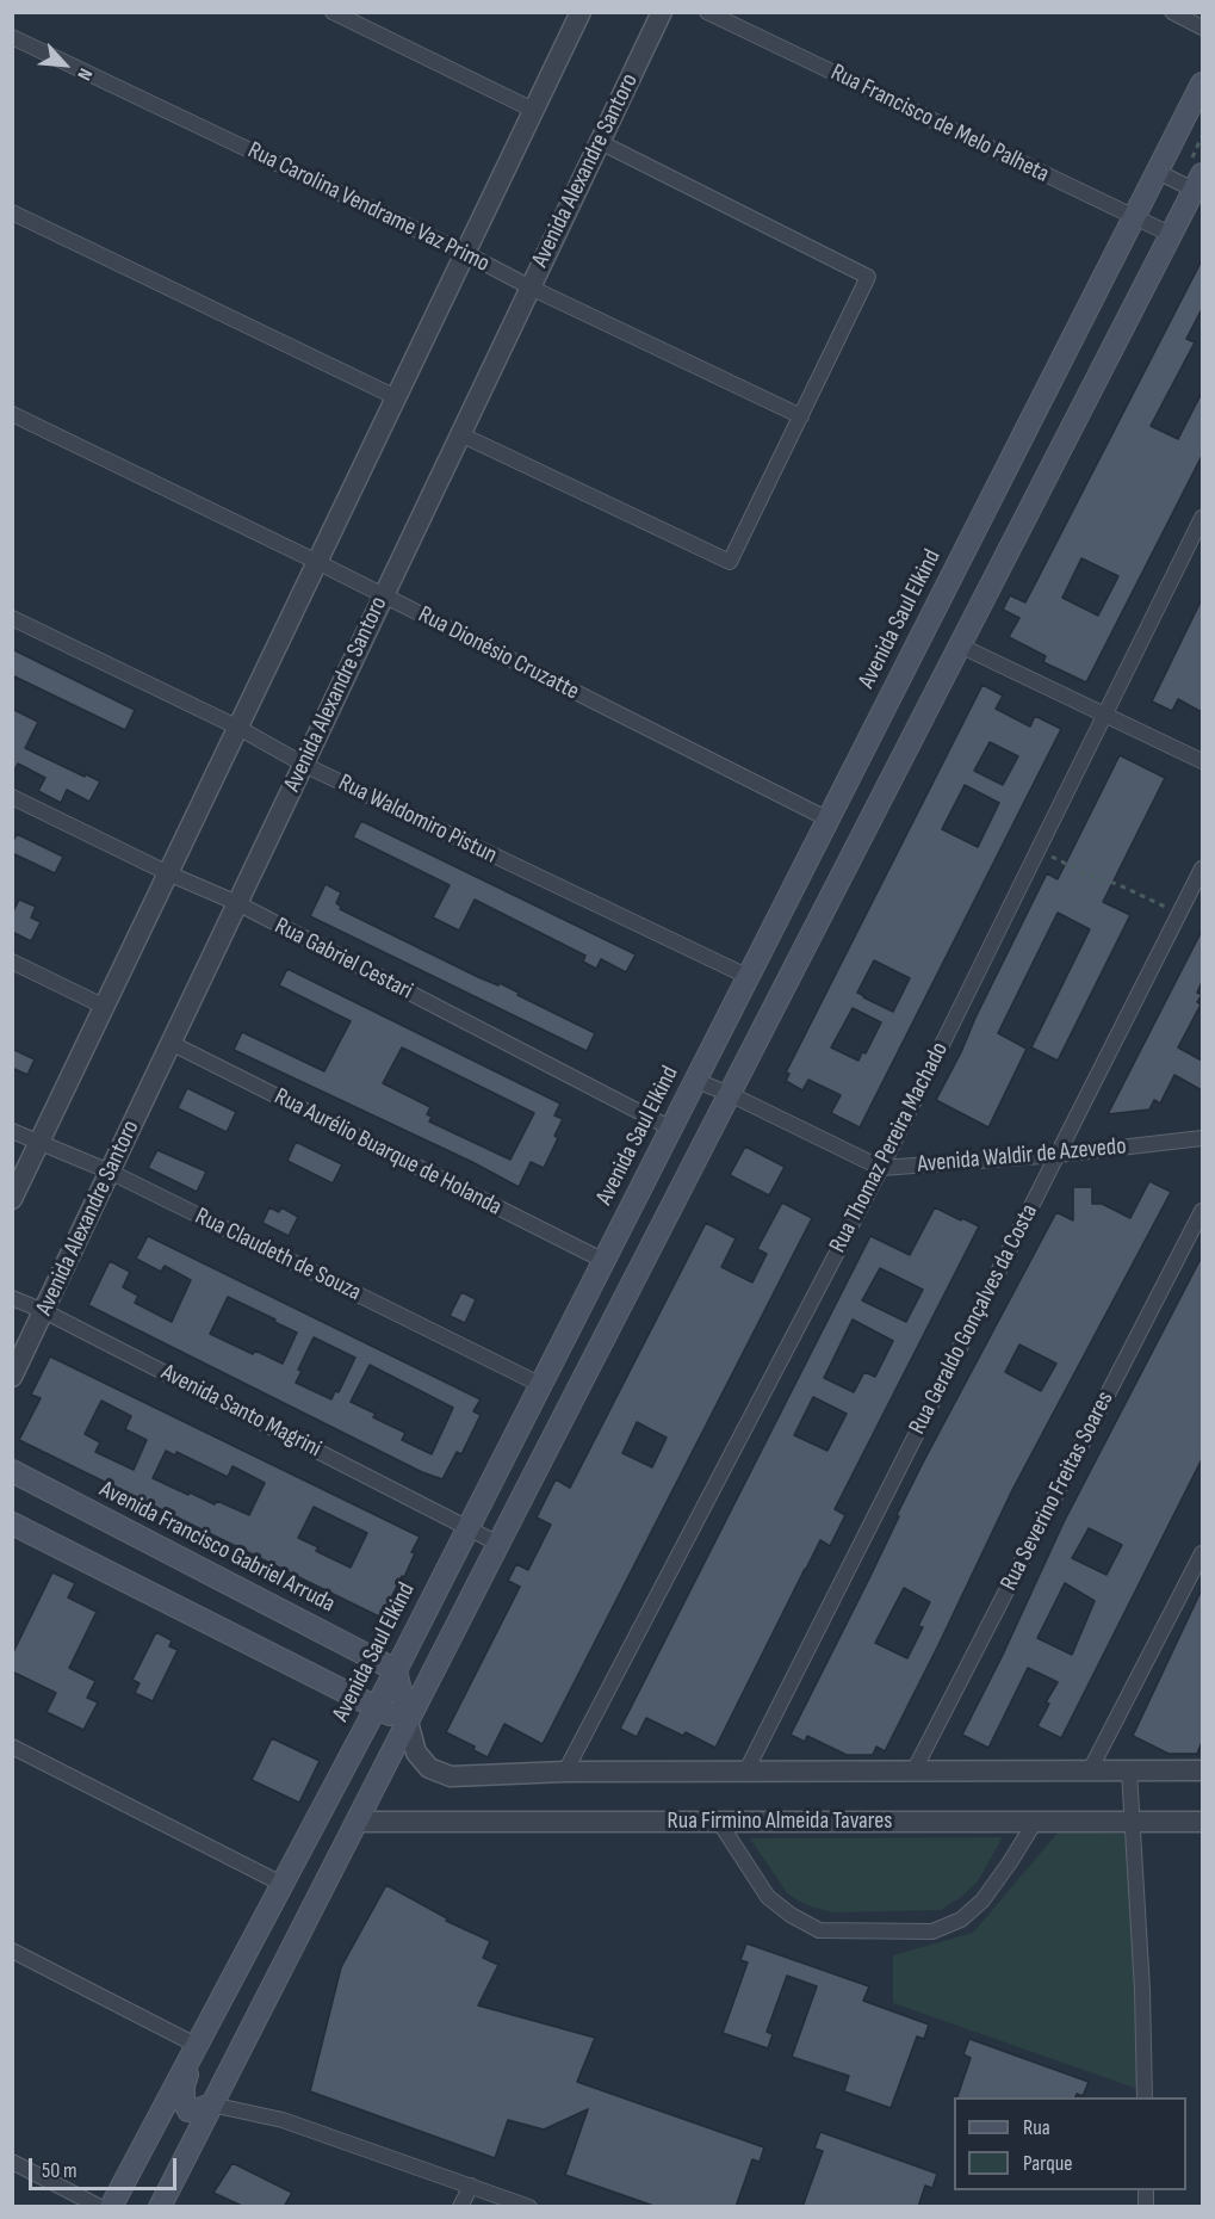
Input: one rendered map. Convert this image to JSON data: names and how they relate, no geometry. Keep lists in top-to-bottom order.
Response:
{
  "streets": {
    "main road": ["Avenida Saul Elkind", "Avenida Francisco Gabriel Arruda"],
    "street": [
      "Rua Francisco de Melo Palheta",
      "Avenida Alexandre Santoro",
      "Rua Carolina Vendrame Vaz Primo",
      "Rua Dionésio Cruzatte",
      "Rua Waldomiro Pistun",
      "Rua Gabriel Cestari",
      "Rua Thomaz Pereira Machado",
      "Rua Aurélio Buarque de Holanda",
      "Avenida Waldir de Azevedo",
      "Rua Claudeth de Souza",
      "Rua Geraldo Gonçalves da Costa",
      "Avenida Santo Magrini",
      "Rua Severino Freitas Soares",
      "Rua Firmino Almeida Tavares"
    ]
  },
  "crossings": [
    ["Rua Francisco de Melo Palheta", "Avenida Saul Elkind"],
    ["Avenida Alexandre Santoro", "Rua Carolina Vendrame Vaz Primo"],
    ["Avenida Alexandre Santoro", "Rua Dionésio Cruzatte"],
    ["Avenida Alexandre Santoro", "Rua Waldomiro Pistun"],
    ["Avenida Alexandre Santoro", "Rua Gabriel Cestari"],
    ["Avenida Alexandre Santoro", "Rua Aurélio Buarque de Holanda"],
    ["Avenida Alexandre Santoro", "Rua Claudeth de Souza"],
    ["Avenida Alexandre Santoro", "Avenida Santo Magrini"],
    ["Avenida Saul Elkind", "Rua Dionésio Cruzatte"],
    ["Avenida Saul Elkind", "Rua Waldomiro Pistun"],
    ["Avenida Saul Elkind", "Rua Gabriel Cestari"],
    ["Avenida Saul Elkind", "Rua Aurélio Buarque de Holanda"],
    ["Avenida Saul Elkind", "Rua Claudeth de Souza"],
    ["Avenida Saul Elkind", "Avenida Santo Magrini"],
    ["Avenida Saul Elkind", "Avenida Francisco Gabriel Arruda"],
    ["Rua Thomaz Pereira Machado", "Avenida Waldir de Azevedo"],
    ["Avenida Waldir de Azevedo", "Rua Geraldo Gonçalves da Costa"]
  ],
  "legend": ["Rua", "Parque"],
  "scale_bar": "50 m",
  "north": "bottom right"
}
